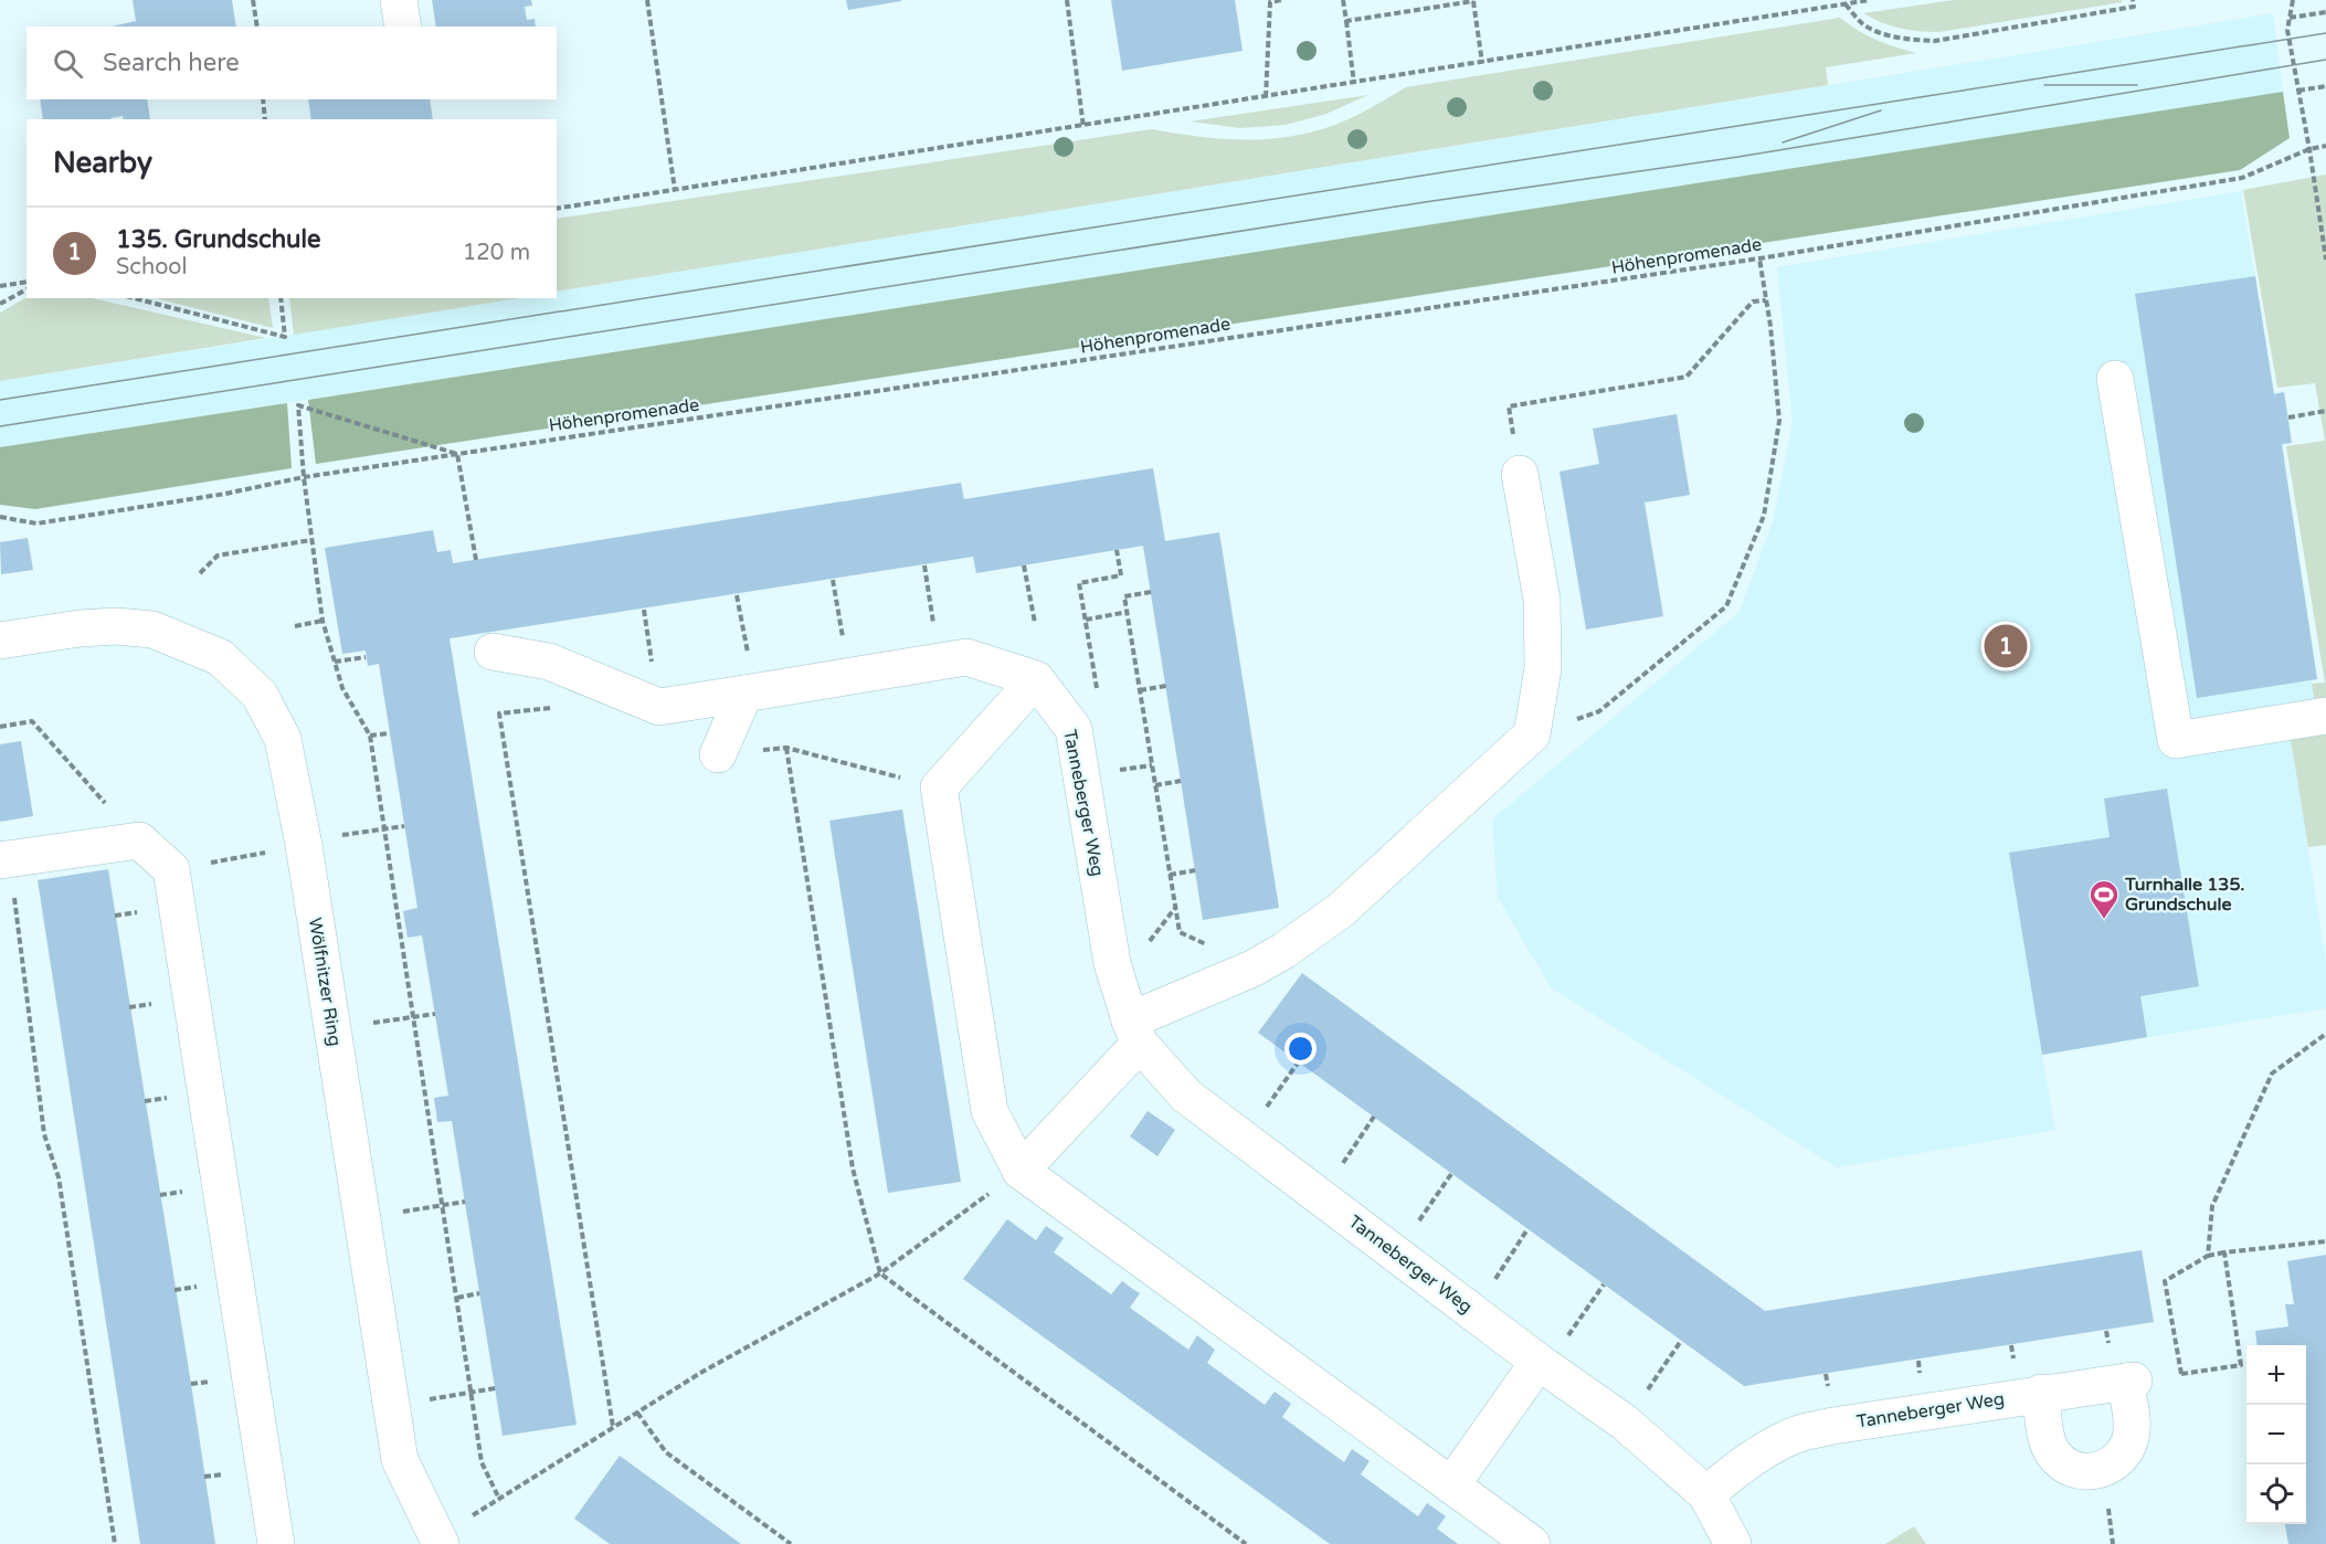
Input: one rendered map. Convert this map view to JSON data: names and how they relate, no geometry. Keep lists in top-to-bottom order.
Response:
{
  "streets": {
    "street": ["Tanneberger Weg", "Wölfnitzer Ring"],
    "path": ["Höhenpromenade"]
  },
  "places": {
    "sports": ["Turnhalle 135. Grundschule"]
  },
  "page": {
    "search": "Search here",
    "heading": "Nearby",
    "list": [
      {
        "mark": "1",
        "name": "135. Grundschule",
        "note": "School",
        "value": "120 m"
      }
    ],
    "pins": "1",
    "map_buttons": ["+", "−"]
  }
}
